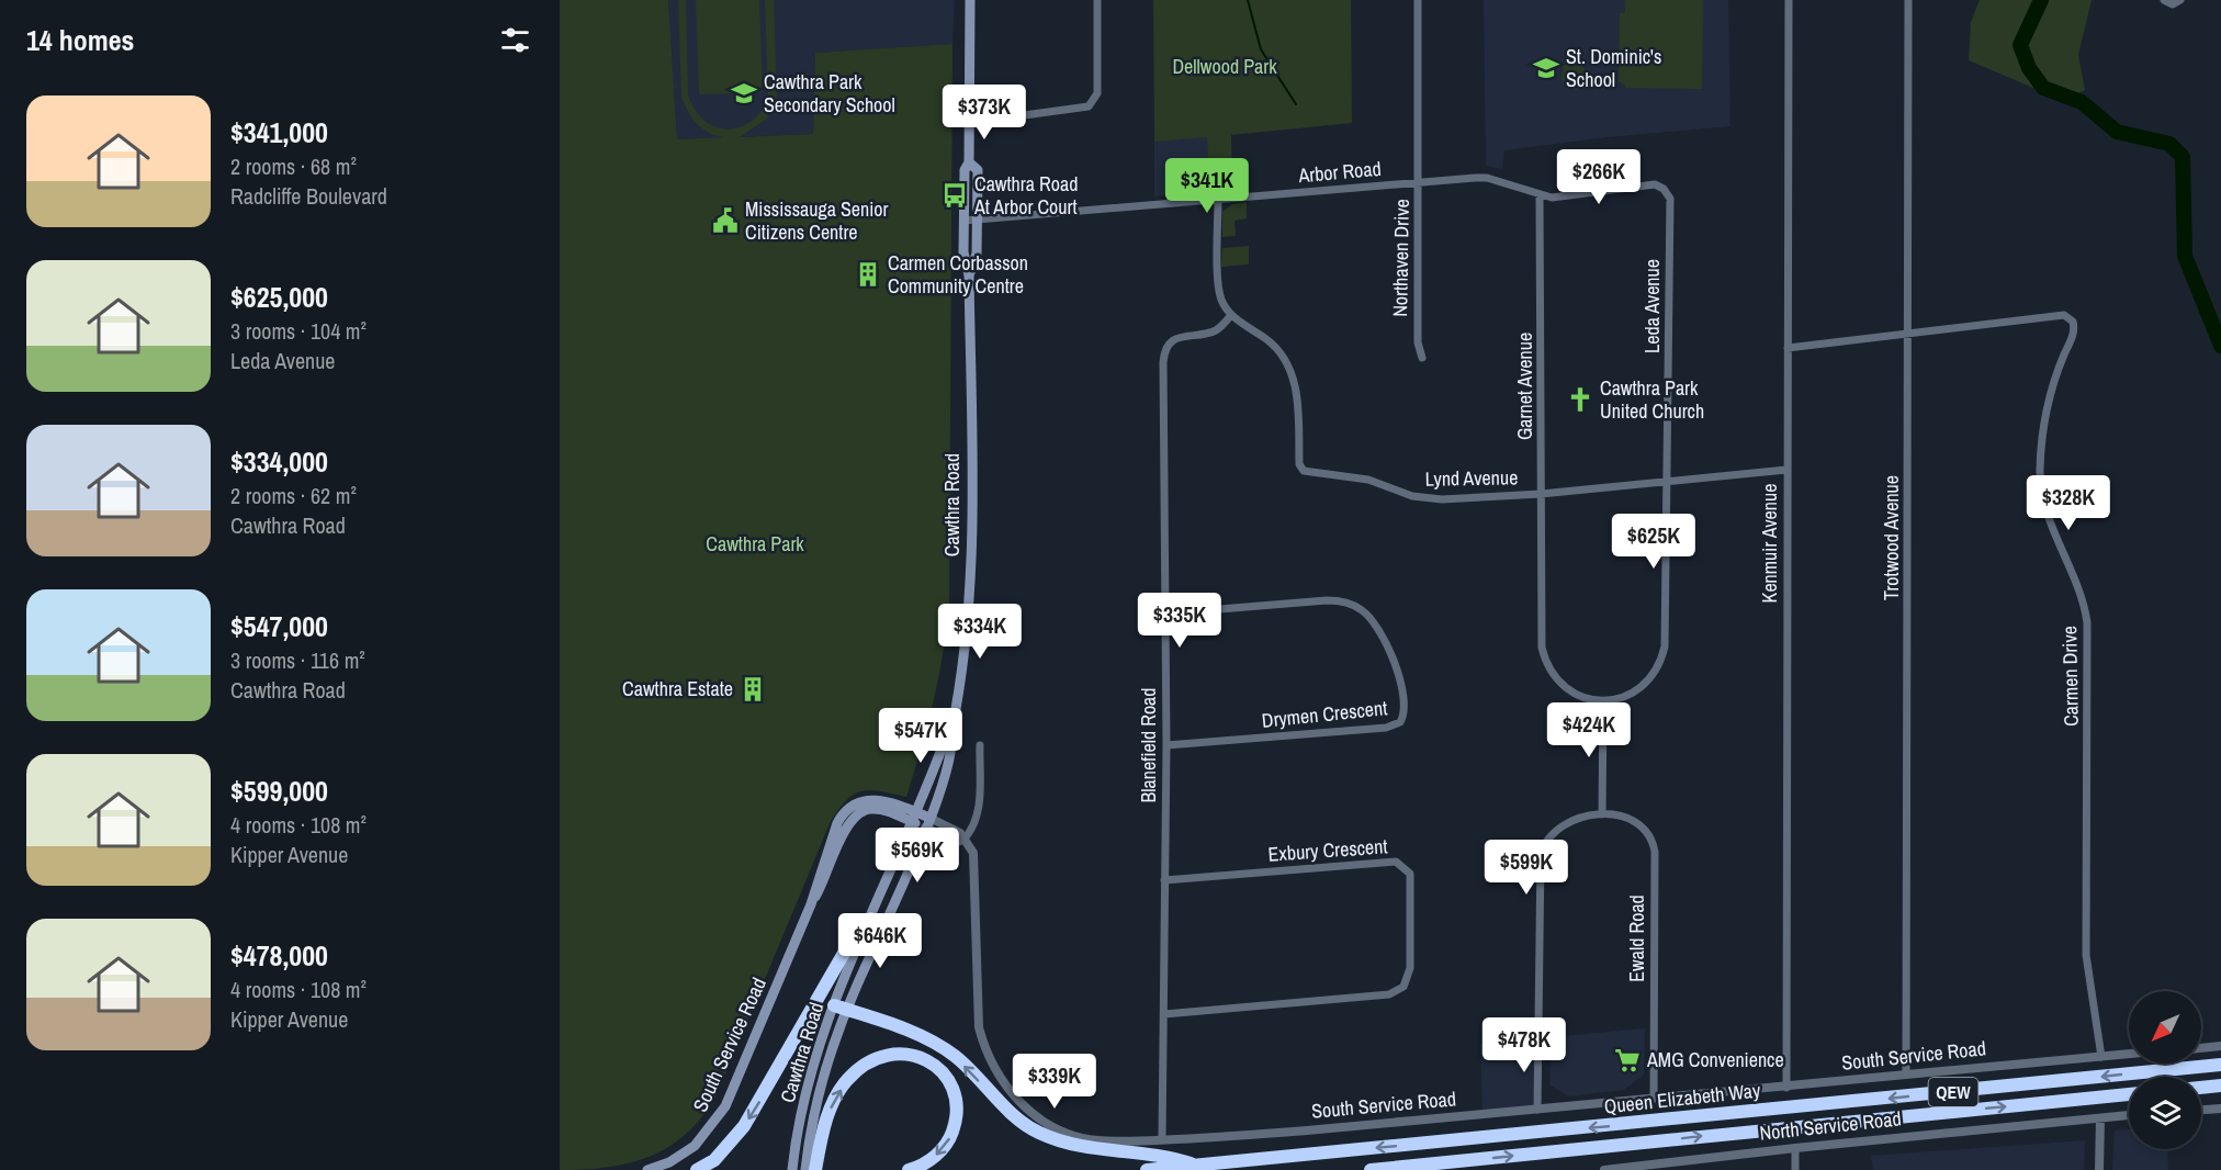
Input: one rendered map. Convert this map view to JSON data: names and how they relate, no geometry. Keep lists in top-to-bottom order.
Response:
{
  "streets": {
    "highway": ["QEW", "Queen Elizabeth Way"],
    "main road": ["Cawthra Road", "South Service Road"],
    "street": [
      "Arbor Road",
      "Northaven Drive",
      "Leda Avenue",
      "Garnet Avenue",
      "Lynd Avenue",
      "Trotwood Avenue",
      "Kenmuir Avenue",
      "Carmen Drive",
      "Drymen Crescent",
      "Blanefield Road",
      "Exbury Crescent",
      "Ewald Road",
      "North Service Road"
    ]
  },
  "crossings": [
    ["Arbor Road", "Northaven Drive"],
    ["Arbor Road", "Leda Avenue"],
    ["Arbor Road", "Garnet Avenue"],
    ["Arbor Road", "Cawthra Road"],
    ["Leda Avenue", "Garnet Avenue"],
    ["Leda Avenue", "Lynd Avenue"],
    ["Garnet Avenue", "Lynd Avenue"],
    ["Lynd Avenue", "Kenmuir Avenue"],
    ["Lynd Avenue", "Blanefield Road"],
    ["Cawthra Road", "South Service Road"],
    ["Trotwood Avenue", "Carmen Drive"],
    ["Trotwood Avenue", "South Service Road"],
    ["Kenmuir Avenue", "Carmen Drive"],
    ["Kenmuir Avenue", "South Service Road"],
    ["Carmen Drive", "South Service Road"],
    ["Drymen Crescent", "Blanefield Road"],
    ["Blanefield Road", "Exbury Crescent"],
    ["Blanefield Road", "South Service Road"],
    ["Ewald Road", "South Service Road"]
  ],
  "parks": ["Dellwood Park", "Cawthra Park"],
  "places": {
    "school or university": ["St. Dominic's School", "Cawthra Park Secondary School"],
    "bus stop": ["Cawthra Road At Arbor Court"],
    "public building": ["Mississauga Senior Citizens Centre"],
    "building": ["Carmen Corbasson Community Centre", "Cawthra Estate"],
    "church": ["Cawthra Park United Church"],
    "supermarket": ["AMG Convenience"]
  },
  "north": "bottom left",
  "page": {
    "heading": "14 homes",
    "list": [
      {
        "name": "$341,000",
        "note": "2 rooms · 68 m² · Radcliffe Boulevard"
      },
      {
        "name": "$625,000",
        "note": "3 rooms · 104 m² · Leda Avenue"
      },
      {
        "name": "$334,000",
        "note": "2 rooms · 62 m² · Cawthra Road"
      },
      {
        "name": "$547,000",
        "note": "3 rooms · 116 m² · Cawthra Road"
      },
      {
        "name": "$599,000",
        "note": "4 rooms · 108 m² · Kipper Avenue"
      },
      {
        "name": "$478,000",
        "note": "4 rooms · 108 m² · Kipper Avenue"
      }
    ],
    "price": [
      "$373K",
      "$266K",
      "$341K",
      "$328K",
      "$625K",
      "$335K",
      "$334K",
      "$424K",
      "$547K",
      "$569K",
      "$599K",
      "$646K",
      "$478K",
      "$339K"
    ]
  }
}
